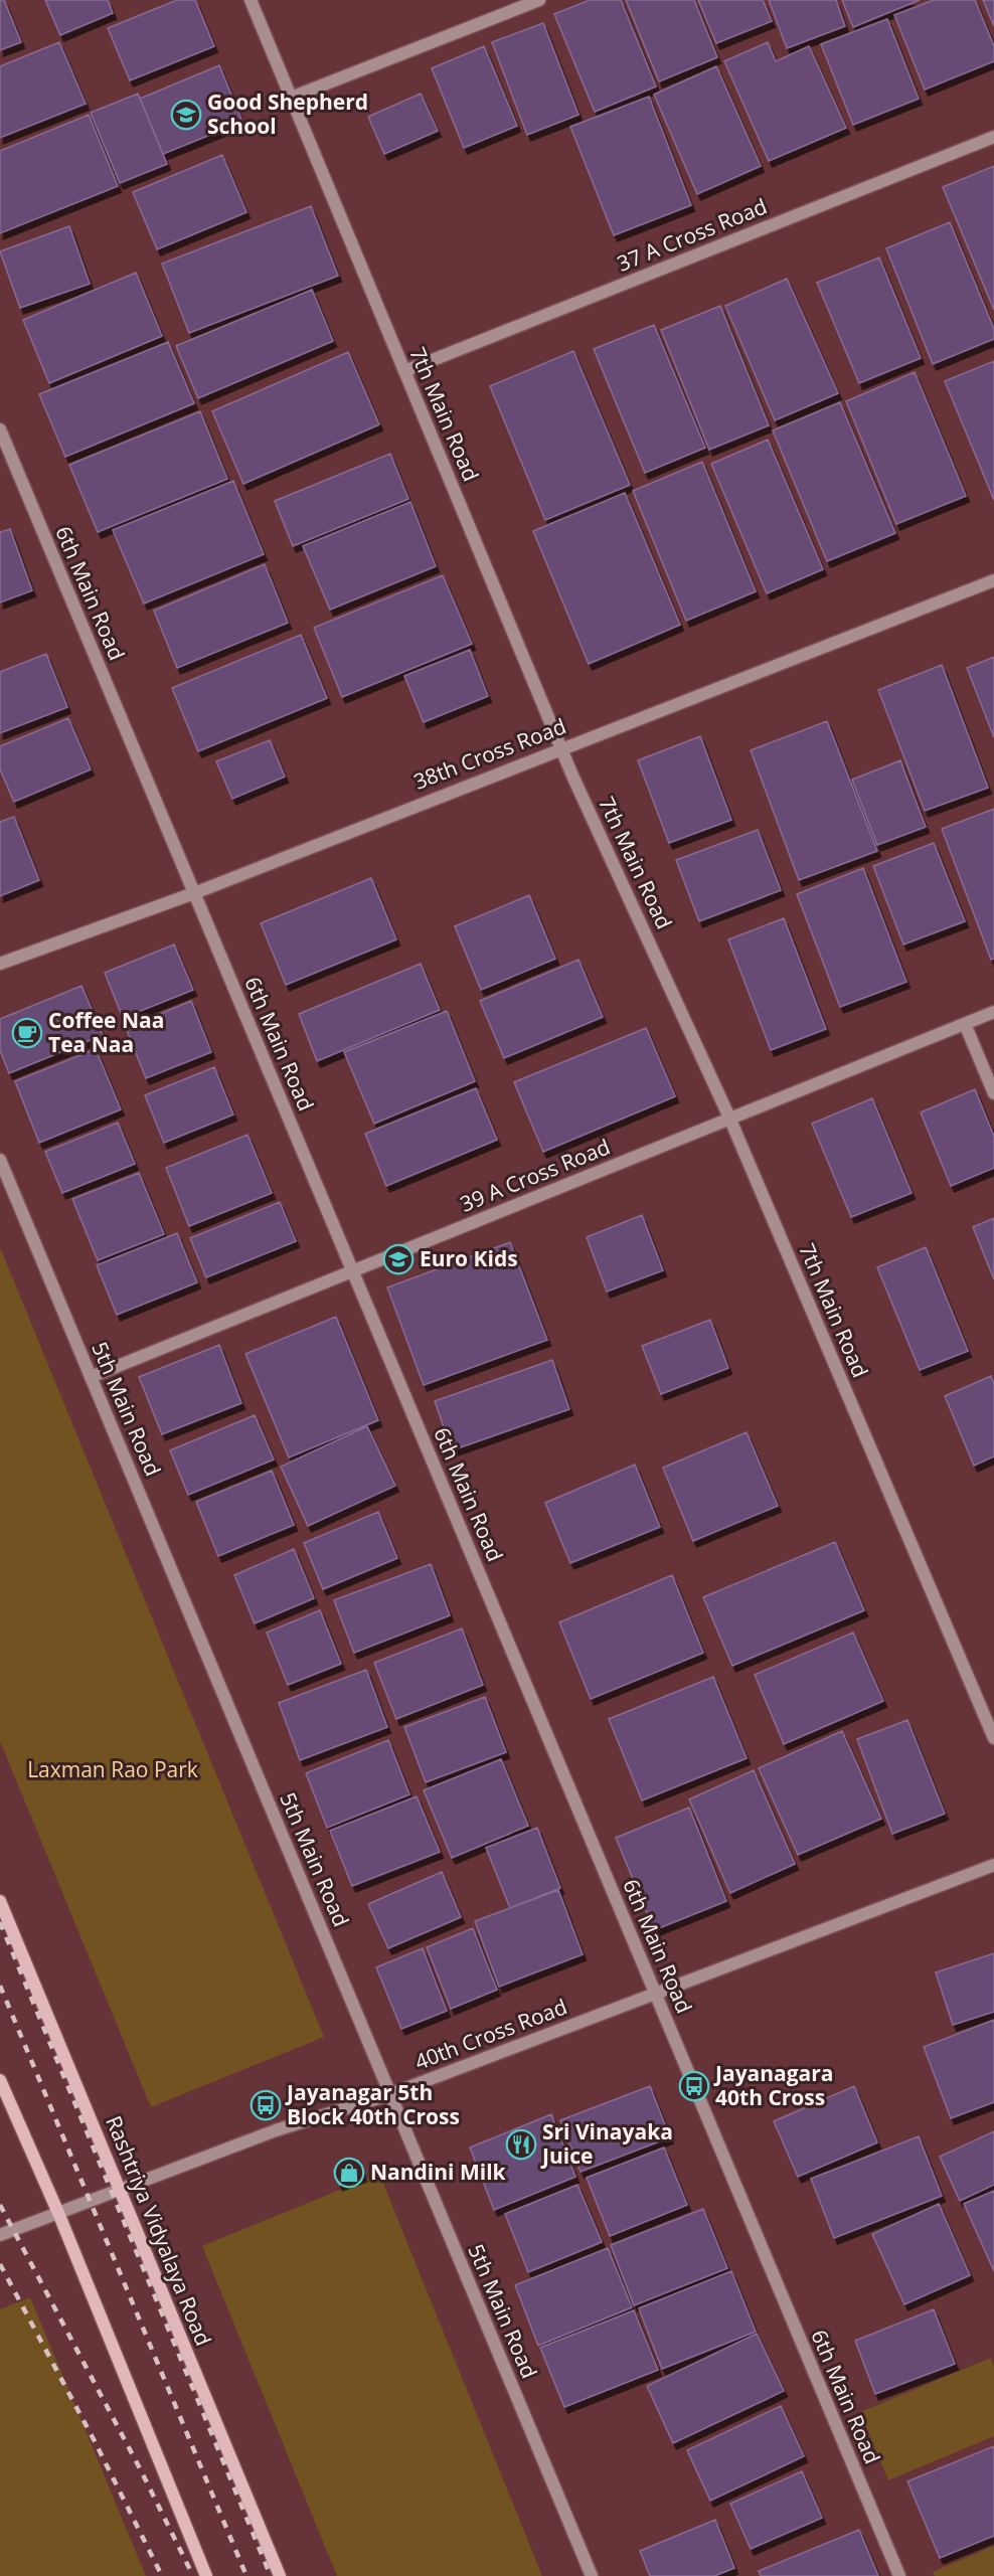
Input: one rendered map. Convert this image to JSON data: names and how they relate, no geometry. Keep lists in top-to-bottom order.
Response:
{
  "streets": {
    "main road": ["Rashtriya Vidyalaya Road"],
    "street": [
      "37 A Cross Road",
      "7th Main Road",
      "6th Main Road",
      "38th Cross Road",
      "39 A Cross Road",
      "5th Main Road",
      "40th Cross Road"
    ]
  },
  "crossings": [
    ["37 A Cross Road", "7th Main Road"],
    ["7th Main Road", "38th Cross Road"],
    ["7th Main Road", "39 A Cross Road"],
    ["6th Main Road", "38th Cross Road"],
    ["6th Main Road", "39 A Cross Road"],
    ["6th Main Road", "40th Cross Road"],
    ["39 A Cross Road", "5th Main Road"],
    ["5th Main Road", "40th Cross Road"],
    ["40th Cross Road", "Rashtriya Vidyalaya Road"]
  ],
  "parks": ["Laxman Rao Park"],
  "places": {
    "school or university": ["Good Shepherd School", "Euro Kids"],
    "cafe": ["Coffee Naa Tea Naa"],
    "bus stop": ["Jayanagara 40th Cross", "Jayanagar 5th Block 40th Cross"],
    "restaurant": ["Sri Vinayaka Juice"],
    "shop": ["Nandini Milk"]
  }
}
